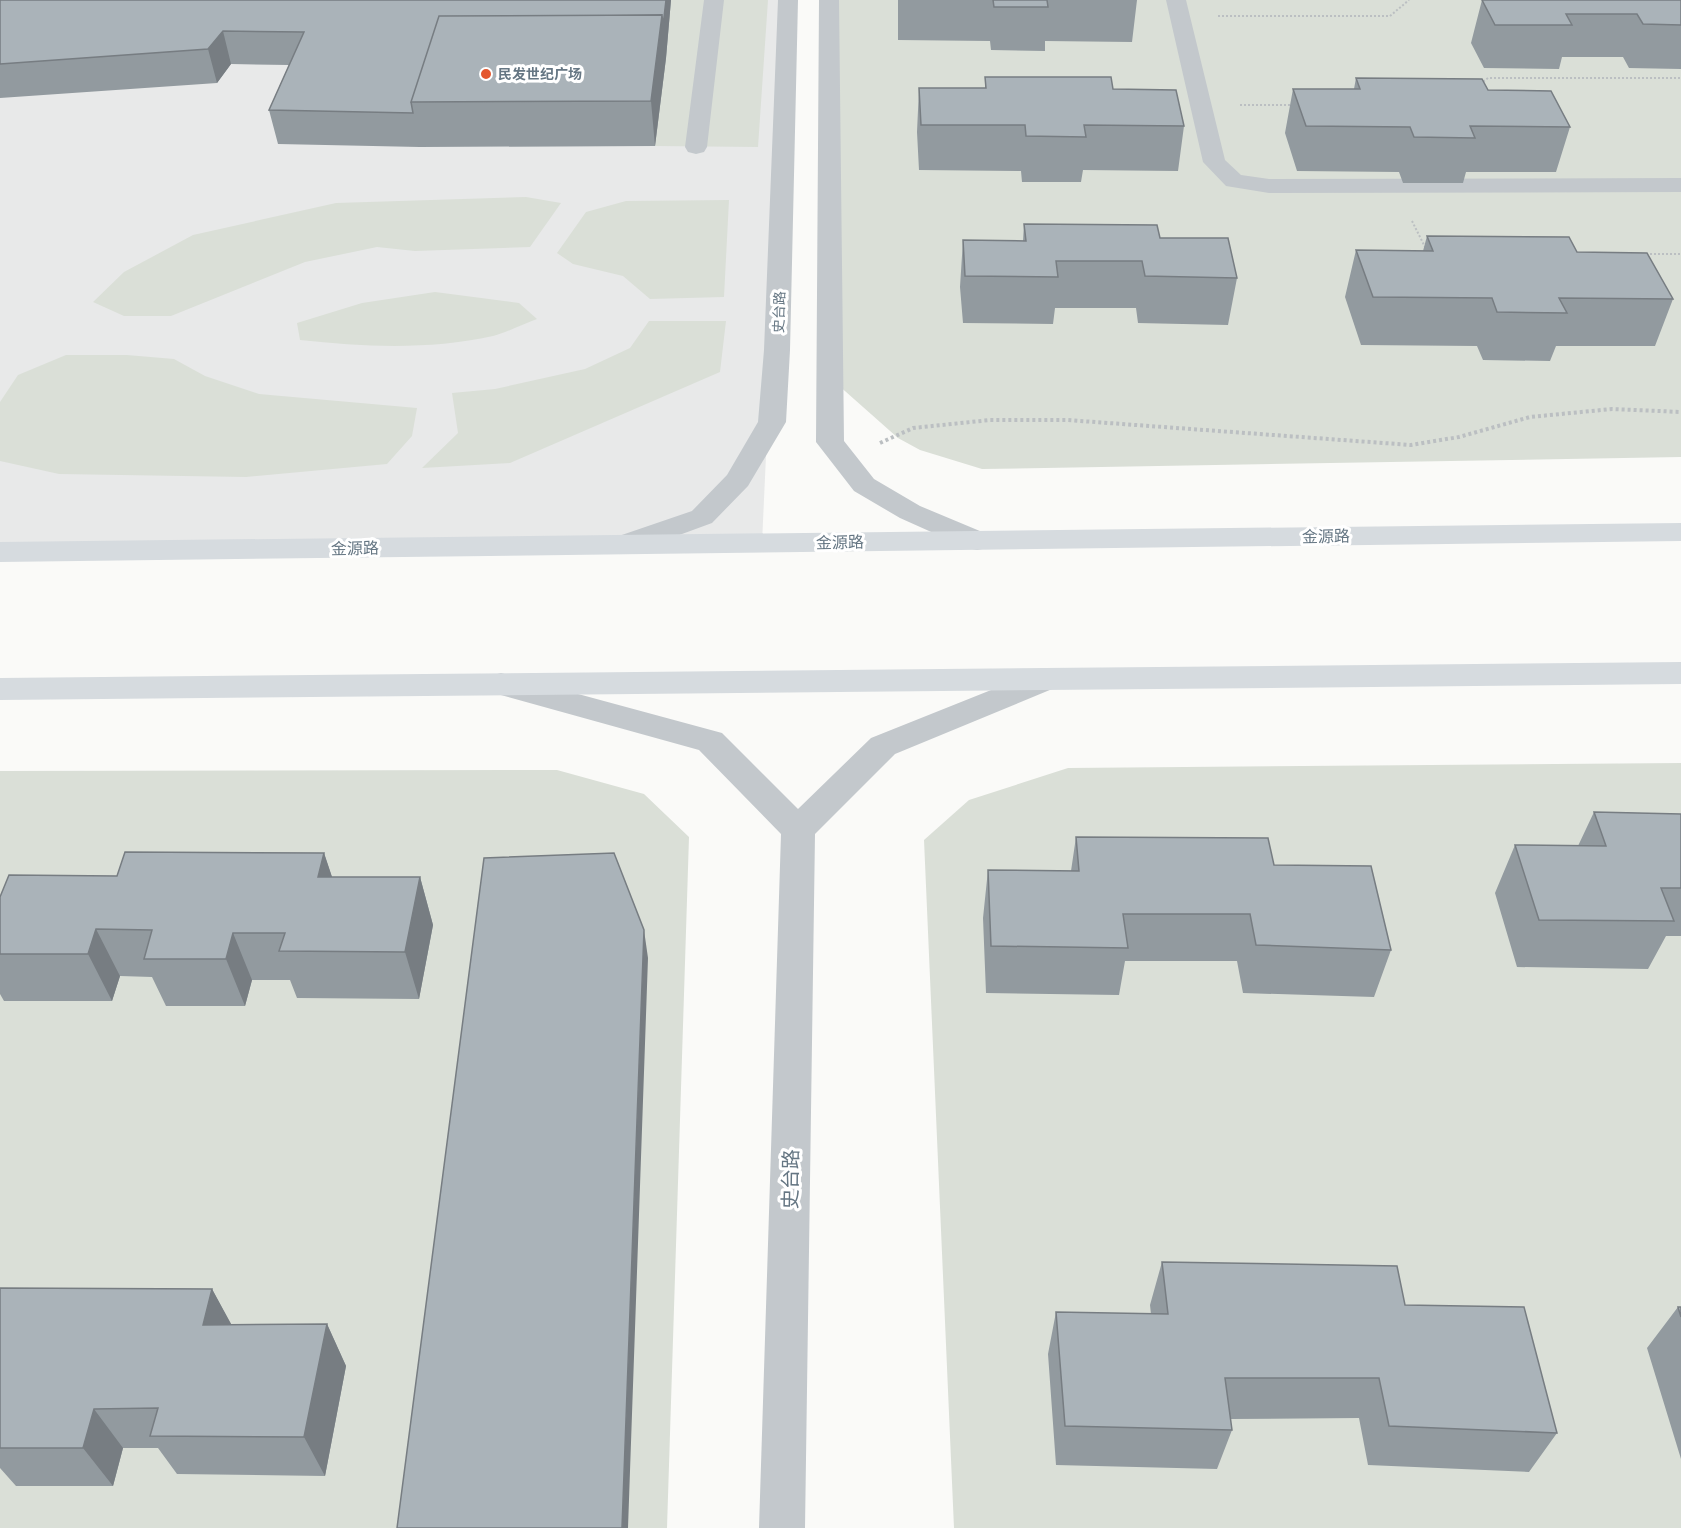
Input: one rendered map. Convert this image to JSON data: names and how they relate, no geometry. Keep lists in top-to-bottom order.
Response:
{
  "streets": {
    "main road": ["金源路"],
    "street": ["史台路"]
  },
  "crossings": [
    ["史台路", "金源路"]
  ],
  "places": ["民发世纪广场"]
}
